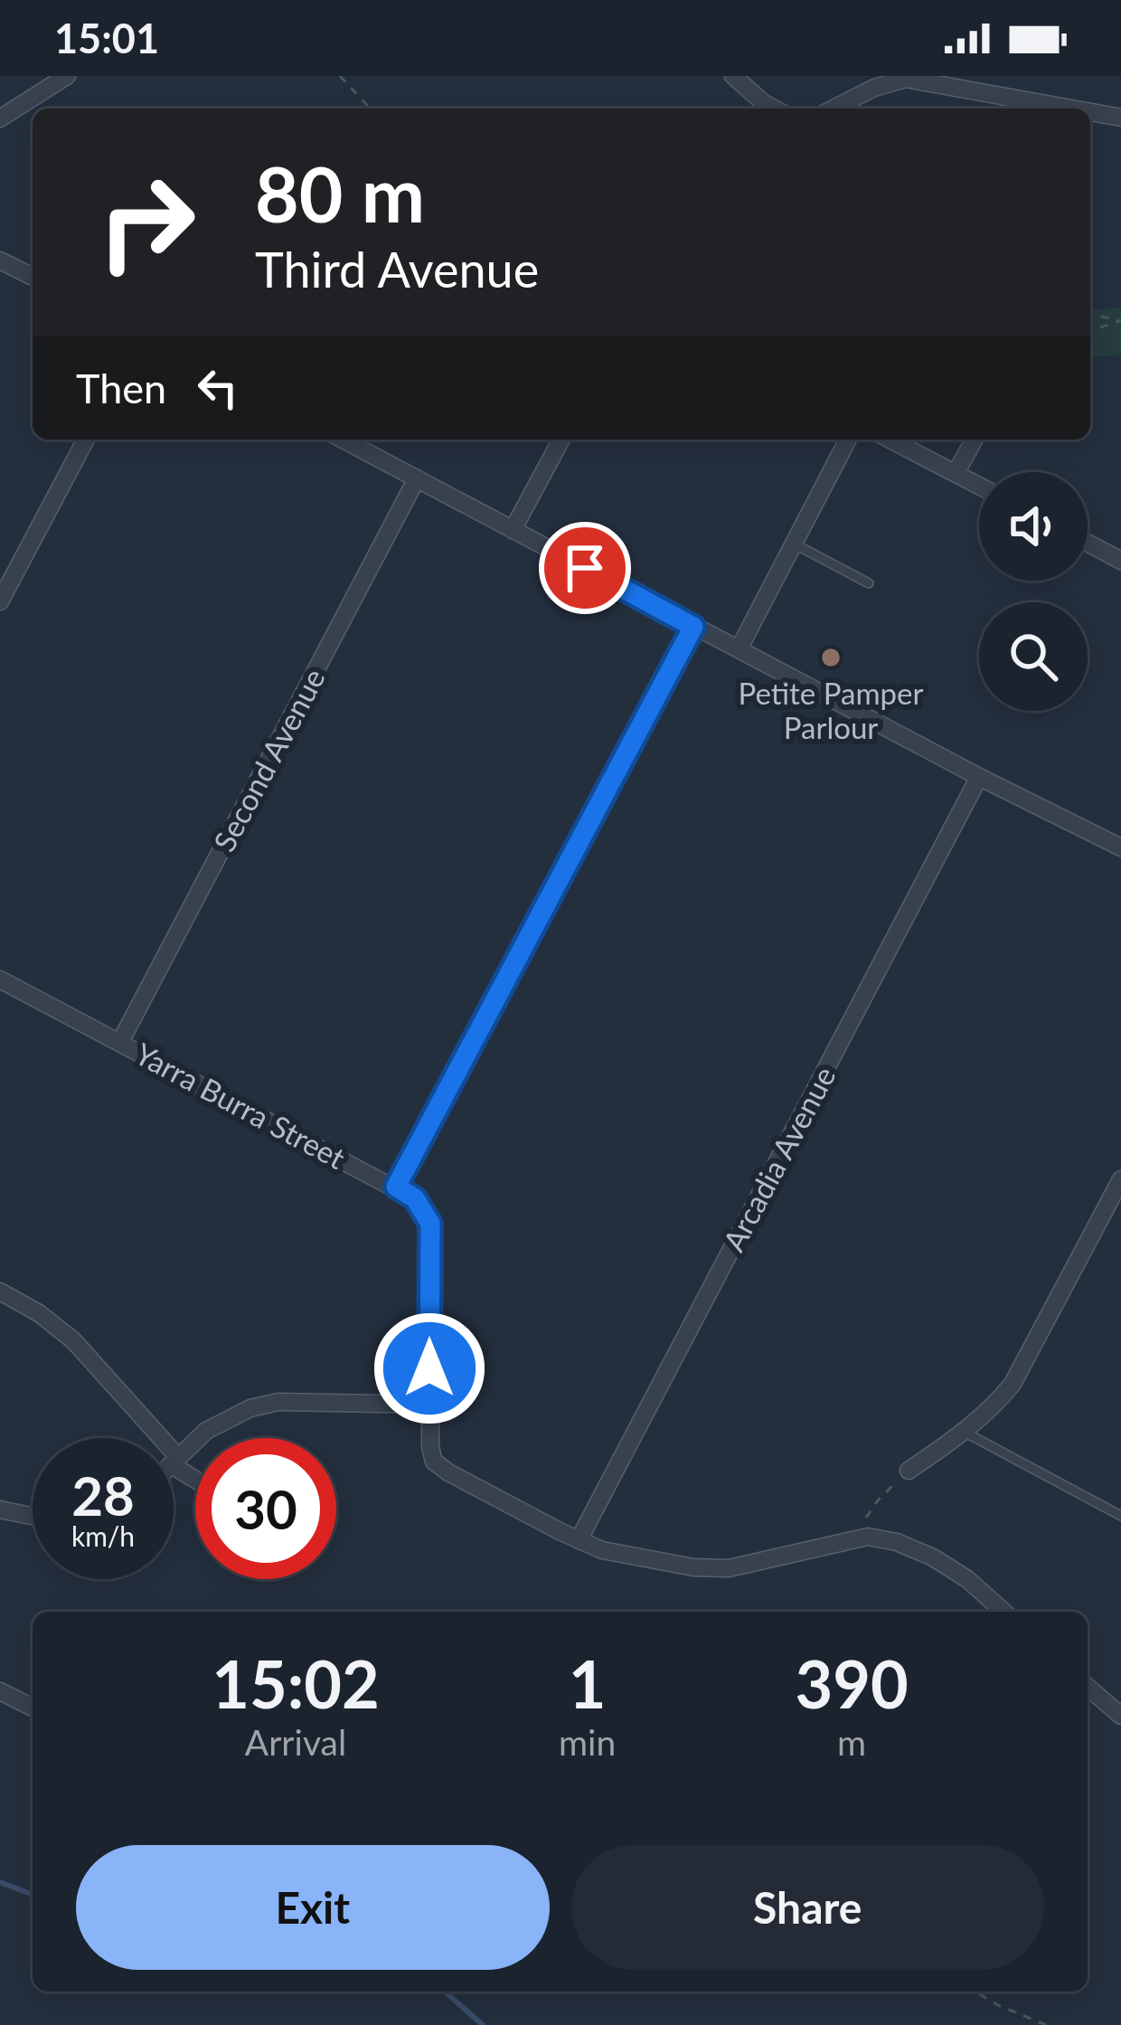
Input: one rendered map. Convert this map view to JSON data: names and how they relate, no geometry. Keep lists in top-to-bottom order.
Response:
{
  "streets": {
    "street": ["Second Avenue", "Yarra Burra Street", "Arcadia Avenue"]
  },
  "crossings": [
    ["Second Avenue", "Yarra Burra Street"],
    ["Yarra Burra Street", "Arcadia Avenue"]
  ],
  "places": ["Petite Pamper Parlour"],
  "page": {
    "status": "15:01",
    "turn": ["80 m", "Third Avenue"],
    "then": "Then",
    "speed": "28 km/h",
    "limit": "30",
    "eta": [
      "15:02",
      "Arrival",
      "1",
      "min",
      "390",
      "m"
    ],
    "buttons": ["Exit", "Share"]
  }
}
